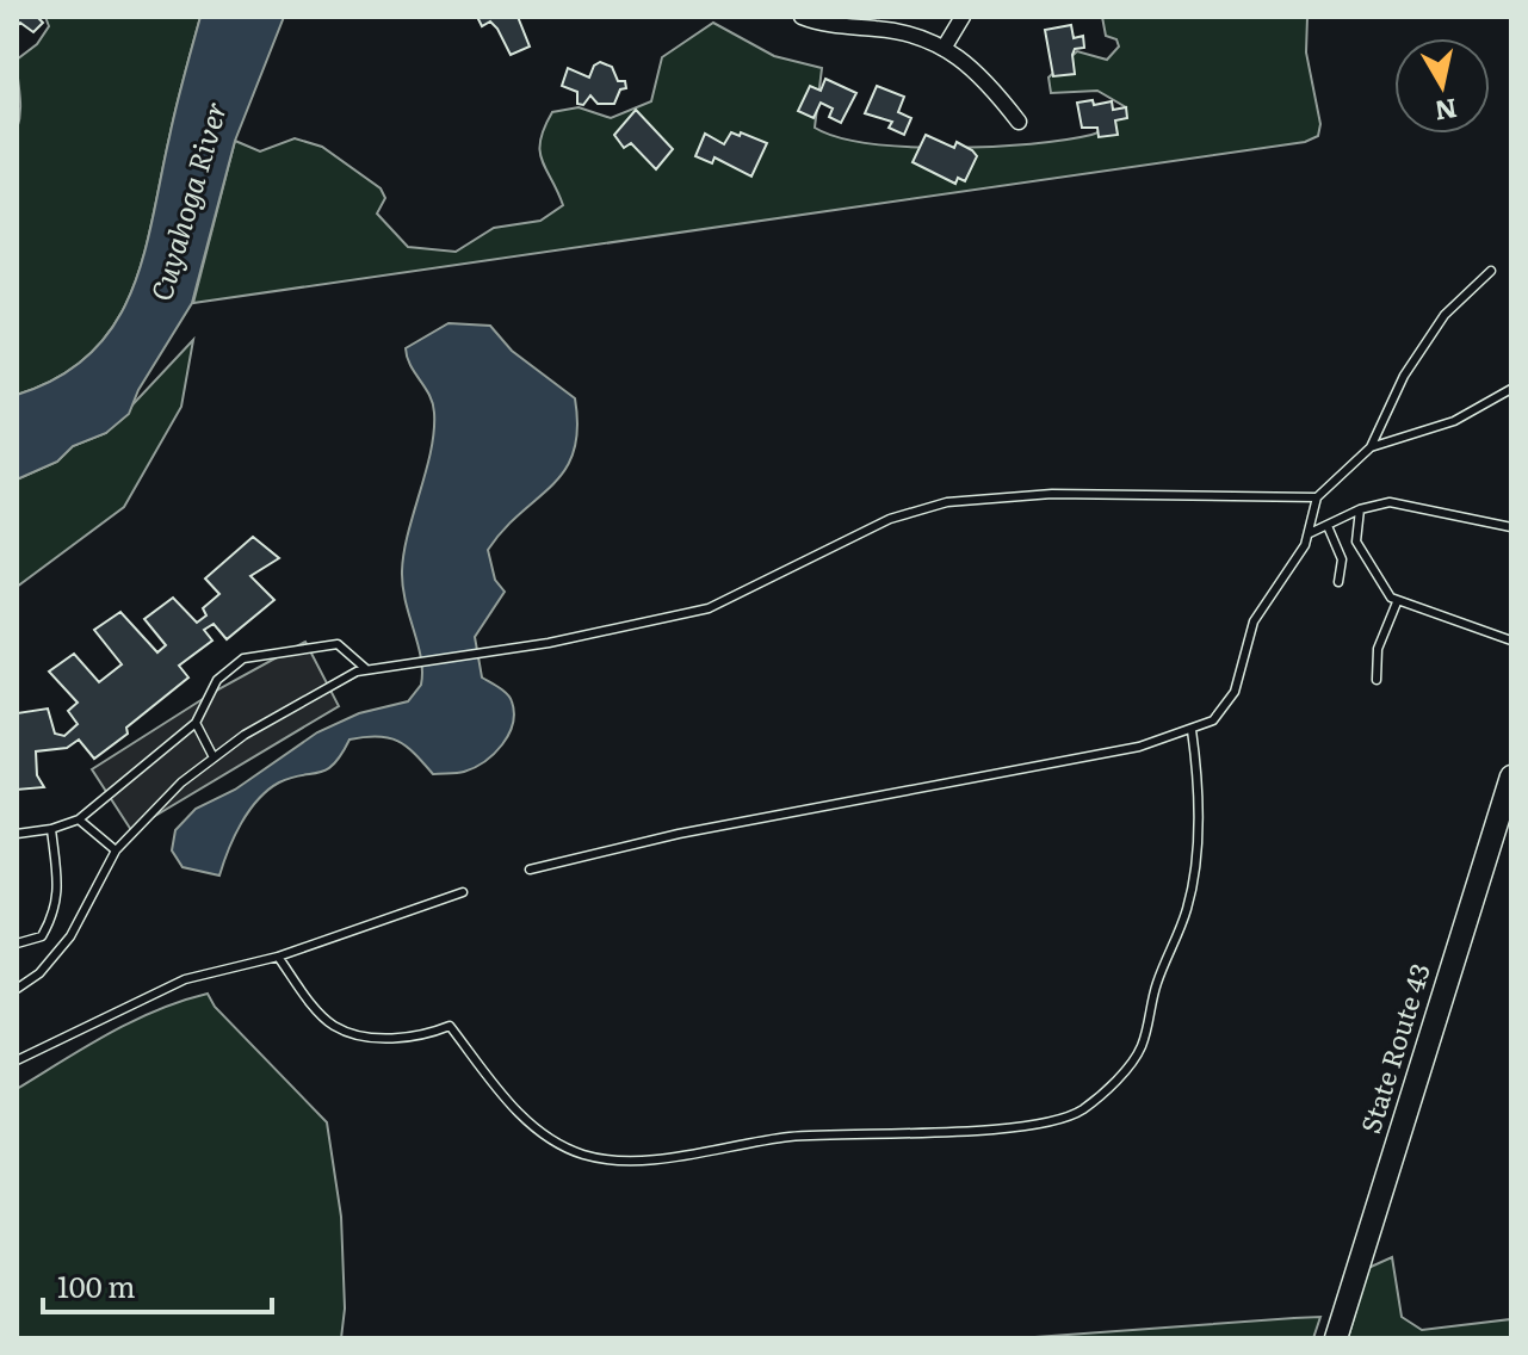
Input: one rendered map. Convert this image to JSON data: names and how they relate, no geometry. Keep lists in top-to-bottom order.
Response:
{
  "streets": {
    "main road": ["State Route 43"]
  },
  "water": ["Cuyahoga River"],
  "scale_bar": "100 m",
  "north": "bottom"
}
